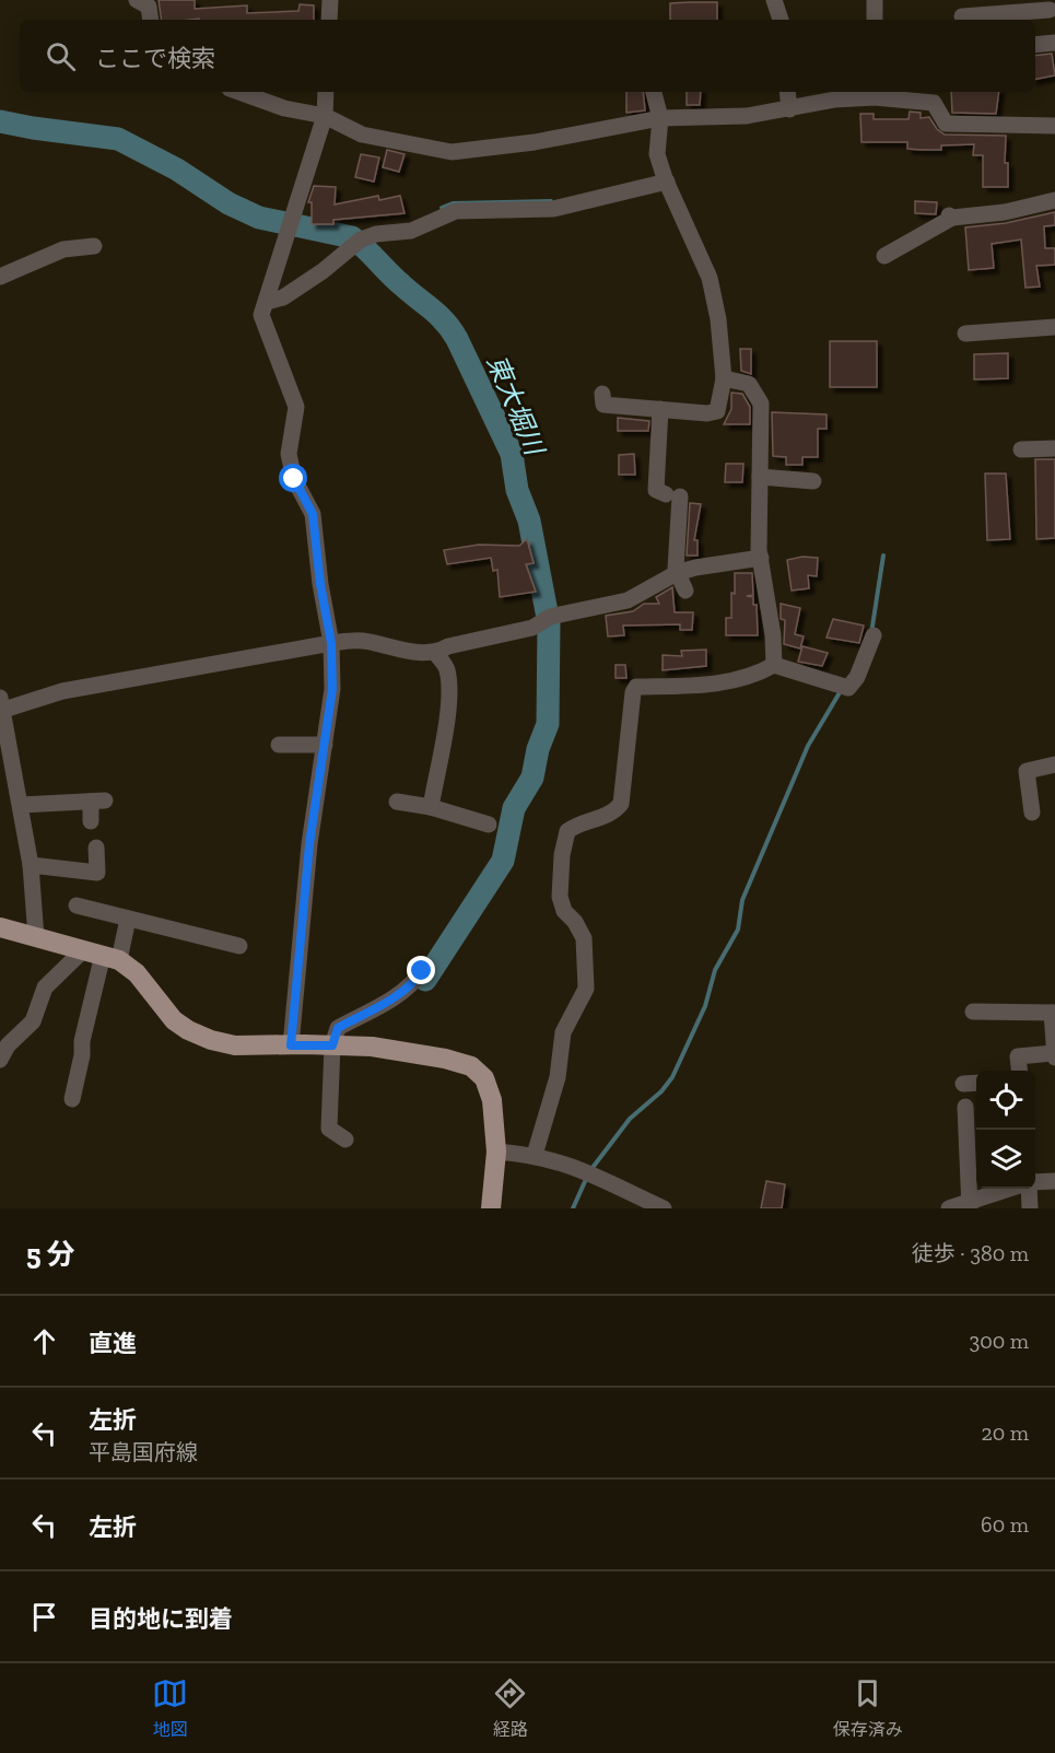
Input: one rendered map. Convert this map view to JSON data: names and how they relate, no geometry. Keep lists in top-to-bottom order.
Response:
{
  "water": ["東大堀川"],
  "page": {
    "search": "ここで検索",
    "heading": ["5 分", "徒歩 · 380 m"],
    "list": [
      ["直進", "300 m"],
      ["左折", "平島国府線", "20 m"],
      ["左折", "60 m"],
      "目的地に到着"
    ],
    "nav": ["地図", "経路", "保存済み"]
  }
}
